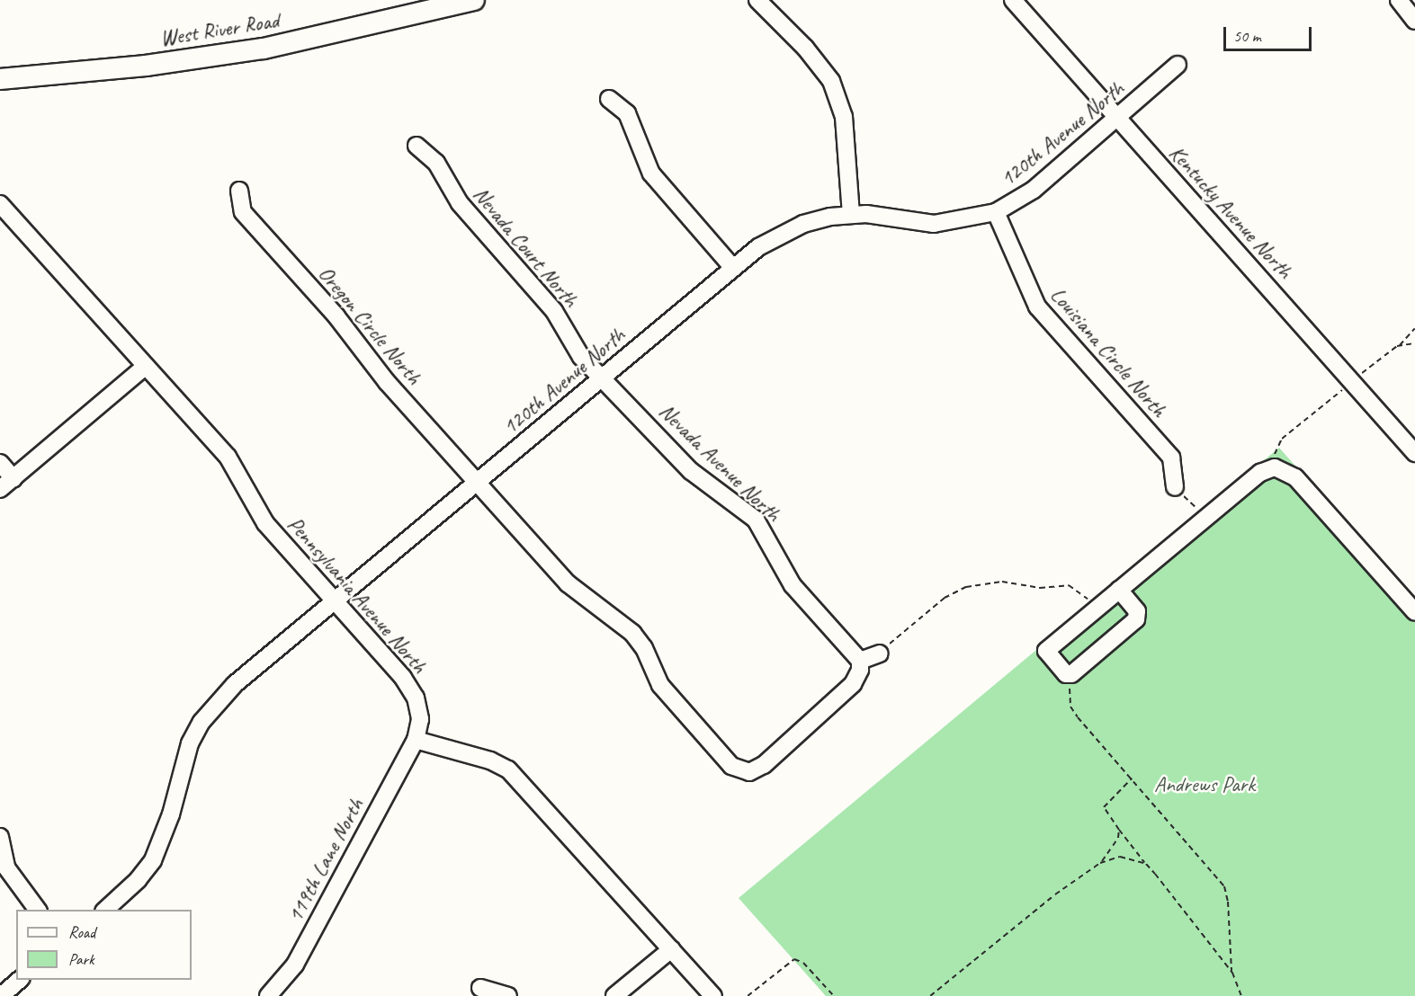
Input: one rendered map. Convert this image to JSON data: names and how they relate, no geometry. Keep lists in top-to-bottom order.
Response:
{
  "streets": {
    "main road": ["West River Road"],
    "street": [
      "120th Avenue North",
      "Kentucky Avenue North",
      "Nevada Court North",
      "Oregon Circle North",
      "Louisiana Circle North",
      "Nevada Avenue North",
      "Pennsylvania Avenue North",
      "119th Lane North"
    ]
  },
  "crossings": [
    ["120th Avenue North", "Kentucky Avenue North"],
    ["120th Avenue North", "Nevada Court North"],
    ["120th Avenue North", "Oregon Circle North"],
    ["120th Avenue North", "Louisiana Circle North"],
    ["120th Avenue North", "Nevada Avenue North"],
    ["120th Avenue North", "Pennsylvania Avenue North"],
    ["Nevada Court North", "Nevada Avenue North"],
    ["Oregon Circle North", "Nevada Avenue North"],
    ["Pennsylvania Avenue North", "119th Lane North"]
  ],
  "parks": ["Andrews Park"],
  "legend": ["Road", "Park"],
  "scale_bar": "50 m"
}
